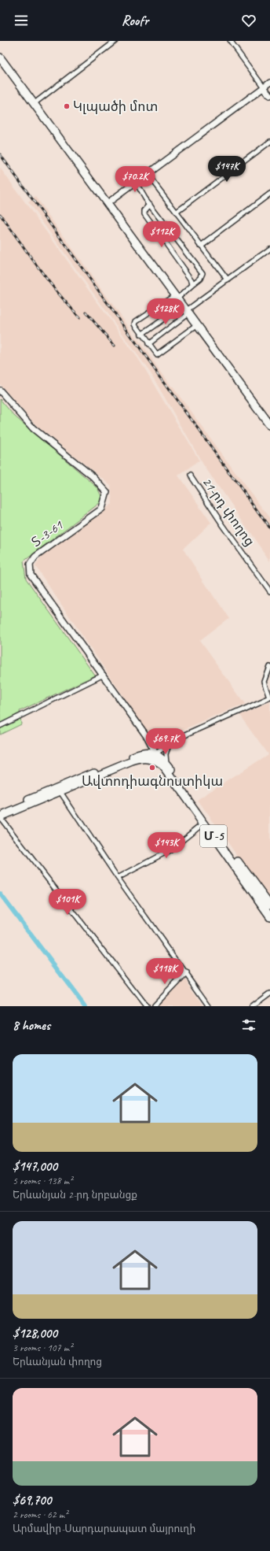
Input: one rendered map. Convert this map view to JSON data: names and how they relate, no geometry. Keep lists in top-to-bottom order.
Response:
{
  "streets": {
    "highway": ["Մ-5"],
    "street": ["21-րդ փողոց", "Տ-3-61"]
  },
  "crossings": [
    ["Տ-3-61", "Մ-5"]
  ],
  "places": ["Կլպածի մոտ", "Ավտոդիագնոստիկա"],
  "page": {
    "header": "Roofr",
    "price": [
      "$147K",
      "$70.2K",
      "$112K",
      "$128K",
      "$69.7K",
      "$143K",
      "$101K",
      "$118K"
    ],
    "heading": "8 homes",
    "list": [
      {
        "name": "$147,000",
        "note": "5 rooms · 138 m² · Երևանյան 2-րդ նրբանցք"
      },
      {
        "name": "$128,000",
        "note": "3 rooms · 107 m² · Երևանյան փողոց"
      },
      {
        "name": "$69,700",
        "note": "2 rooms · 62 m² · Արմավիր-Սարդարապատ մայրուղի"
      }
    ]
  }
}
